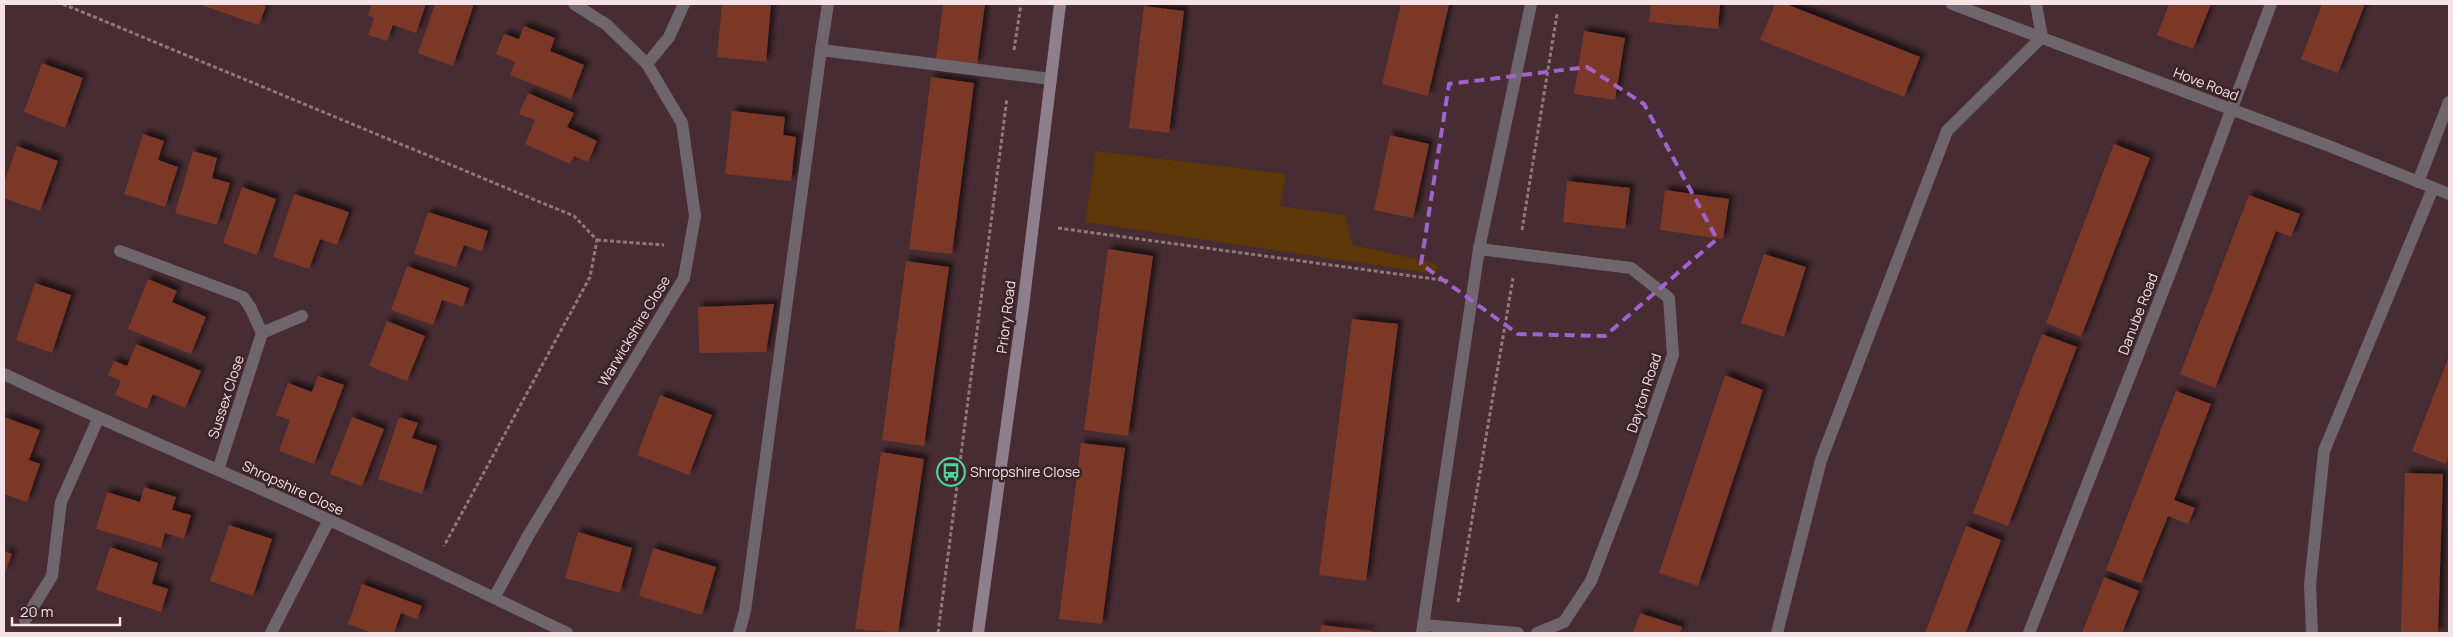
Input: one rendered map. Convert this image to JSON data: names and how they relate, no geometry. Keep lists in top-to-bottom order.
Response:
{
  "streets": {
    "street": [
      "Hove Road",
      "Danube Road",
      "Priory Road",
      "Warwickshire Close",
      "Dayton Road",
      "Sussex Close",
      "Shropshire Close"
    ]
  },
  "crossings": [
    ["Hove Road", "Danube Road"],
    ["Warwickshire Close", "Shropshire Close"],
    ["Sussex Close", "Shropshire Close"]
  ],
  "places": {
    "bus stop": ["Shropshire Close"]
  },
  "scale_bar": "20 m"
}
